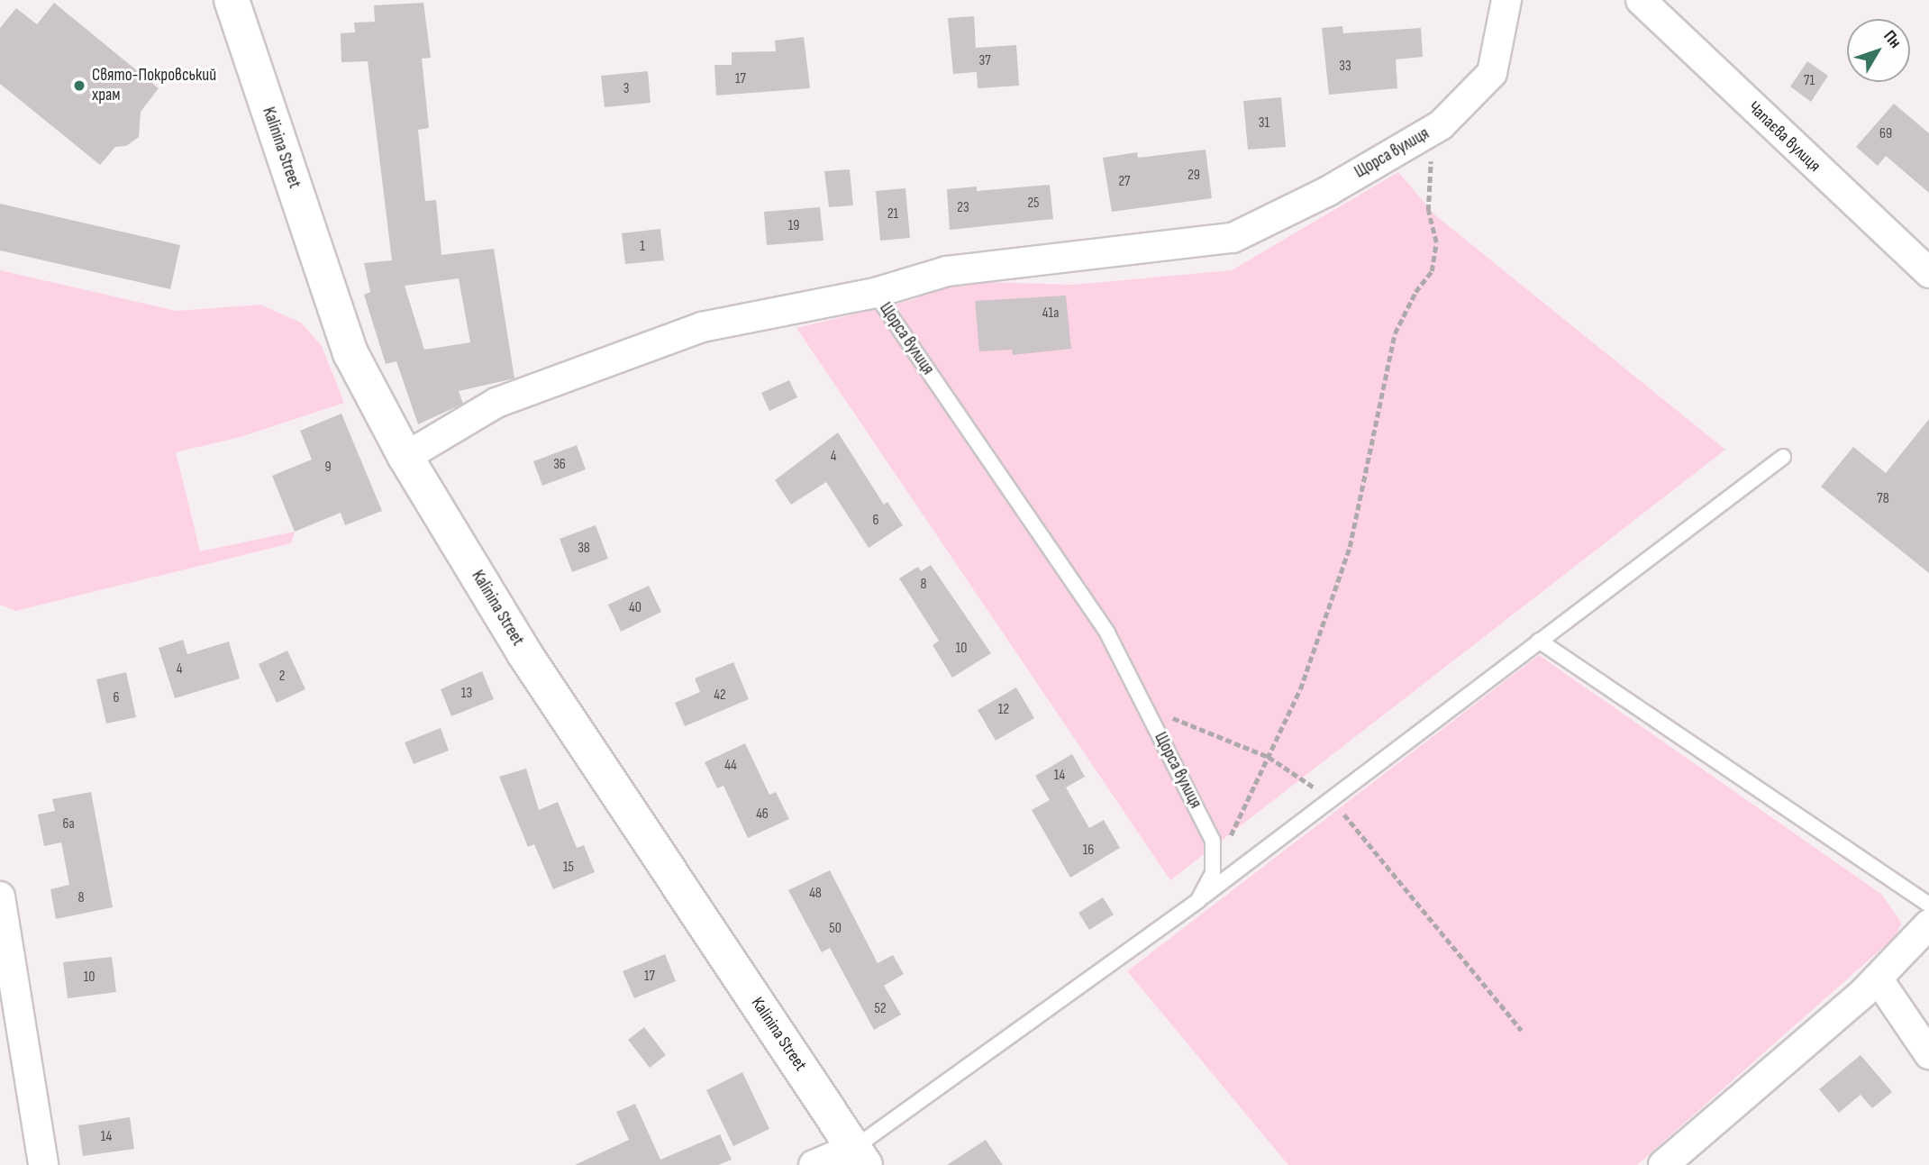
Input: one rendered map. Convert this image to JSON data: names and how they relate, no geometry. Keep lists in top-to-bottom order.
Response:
{
  "streets": {
    "street": ["Чапаєва вулиця", "Kalinina Street", "Щорса вулиця"]
  },
  "crossings": [
    ["Kalinina Street", "Щорса вулиця"]
  ],
  "places": ["Свято-Покровський храм"],
  "house_numbers": [
    "37",
    "33",
    "17",
    "71",
    "3",
    "31",
    "69",
    "29",
    "27",
    "25",
    "23",
    "21",
    "19",
    "1",
    "41а",
    "4",
    "36",
    "9",
    "78",
    "6",
    "38",
    "8",
    "40",
    "10",
    "4",
    "2",
    "13",
    "42",
    "6",
    "12",
    "44",
    "14",
    "46",
    "6а",
    "16",
    "15",
    "48",
    "8",
    "50",
    "17",
    "10",
    "52",
    "14"
  ],
  "north": "top right"
}
